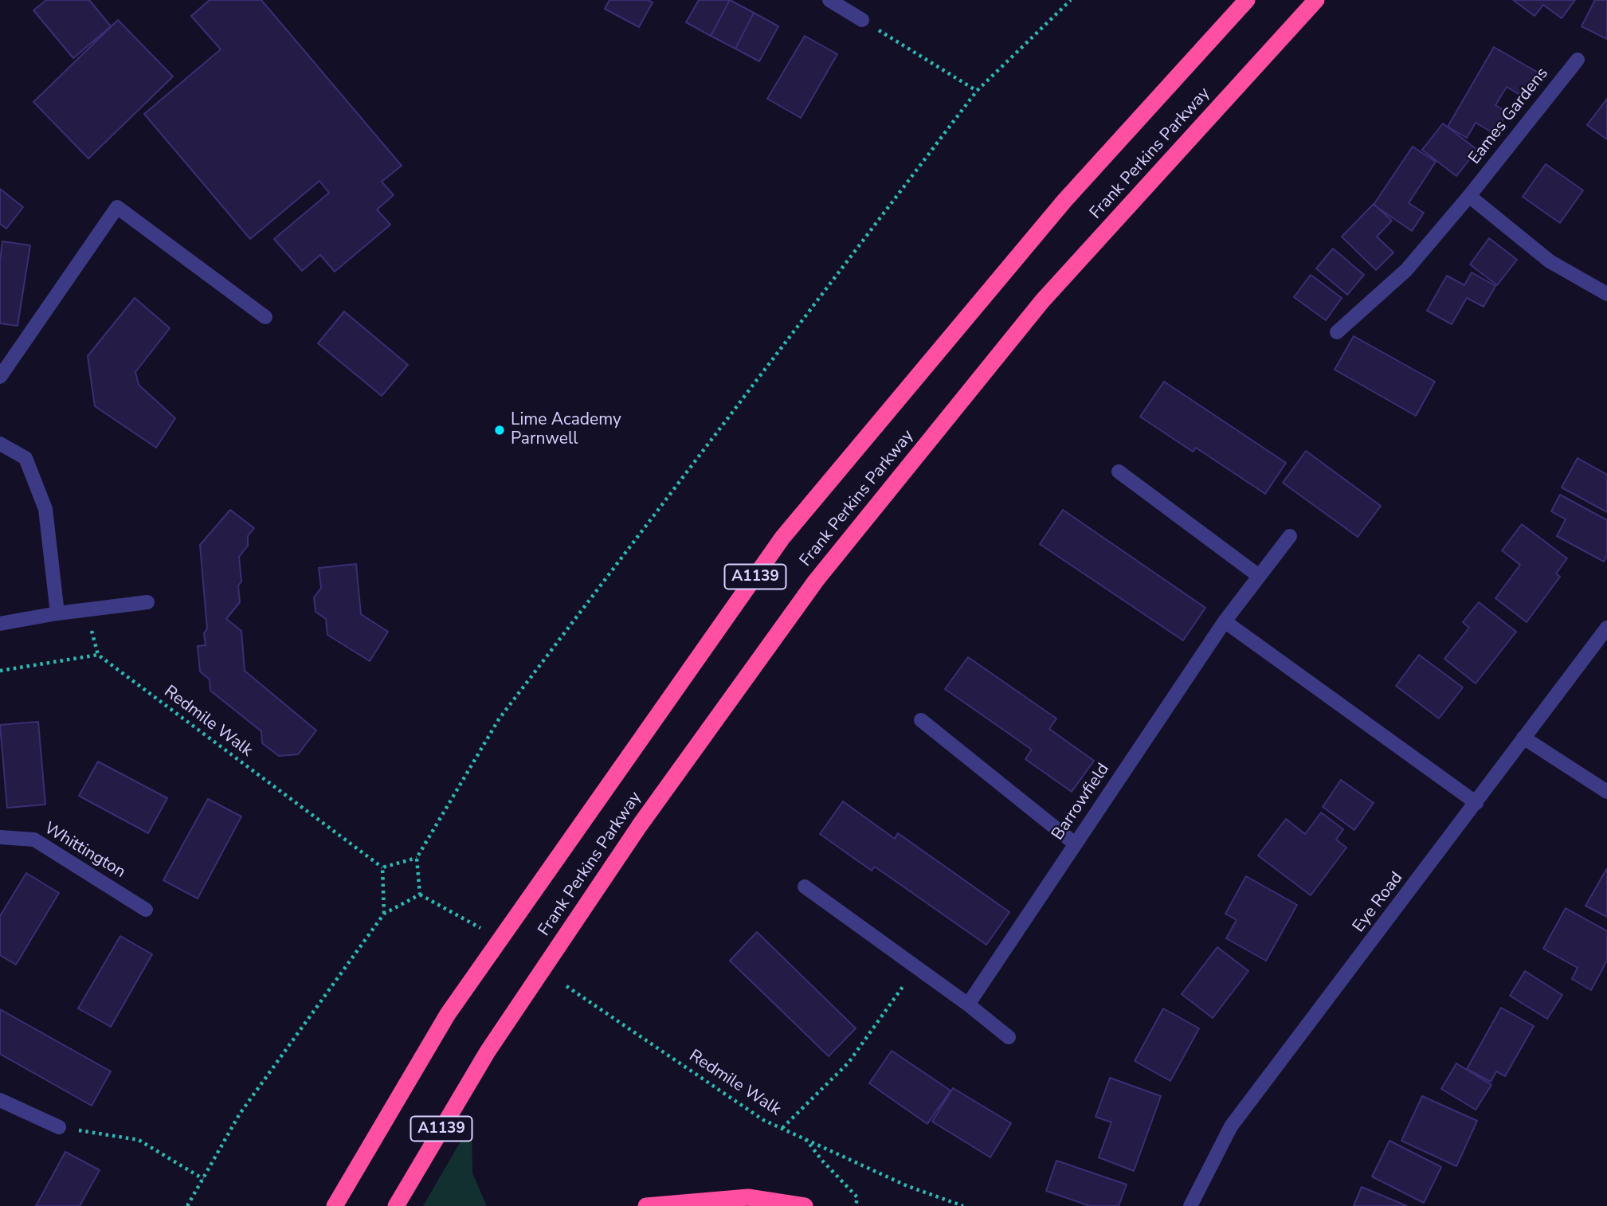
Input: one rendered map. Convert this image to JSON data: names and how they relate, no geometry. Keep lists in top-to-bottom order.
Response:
{
  "streets": {
    "highway": ["Frank Perkins Parkway", "A1139"],
    "street": [
      "Eames Gardens",
      "Barrowfield",
      "Whittington",
      "Eye Road"
    ],
    "path": ["Redmile Walk"]
  },
  "places": ["Lime Academy Parnwell"]
}
